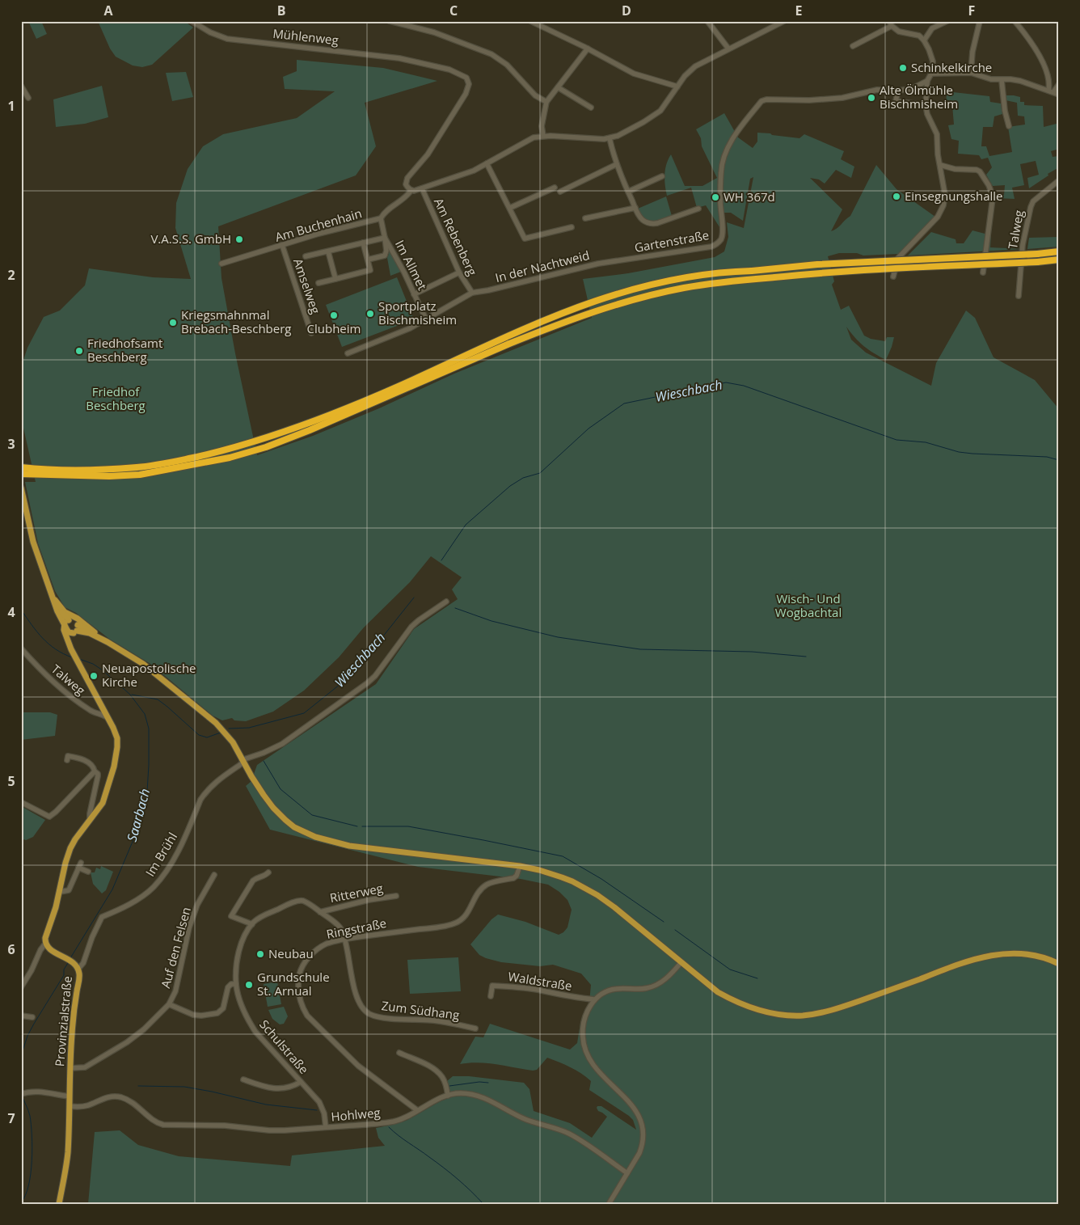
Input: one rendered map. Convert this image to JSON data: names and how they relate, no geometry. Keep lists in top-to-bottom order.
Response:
{
  "streets": {
    "main road": ["Provinzialstraße"],
    "street": [
      "Mühlenweg",
      "Am Buchenhain",
      "Talweg",
      "Am Rebenberg",
      "Gartenstraße",
      "Im Allmet",
      "In der Nachtweid",
      "Amselweg",
      "Im Brühl",
      "Ritterweg",
      "Ringstraße",
      "Auf den Felsen",
      "Waldstraße",
      "Zum Südhang",
      "Schulstraße",
      "Hohlweg"
    ]
  },
  "crossings": [
    ["Mühlenweg", "Am Buchenhain"],
    ["Am Buchenhain", "Im Allmet"],
    ["Am Buchenhain", "Amselweg"],
    ["Am Rebenberg", "In der Nachtweid"],
    ["Gartenstraße", "In der Nachtweid"],
    ["Im Brühl", "Provinzialstraße"],
    ["Ritterweg", "Schulstraße"],
    ["Ringstraße", "Zum Südhang"],
    ["Ringstraße", "Schulstraße"],
    ["Ringstraße", "Hohlweg"],
    ["Zum Südhang", "Schulstraße"],
    ["Provinzialstraße", "Hohlweg"],
    ["Schulstraße", "Hohlweg"]
  ],
  "water": ["Wieschbach", "Saarbach"],
  "parks": ["Friedhof Beschberg", "Wisch- Und Wogbachtal"],
  "places": [
    "Schinkelkirche",
    "Alte Ölmühle Bischmisheim",
    "Einsegnungshalle",
    "WH 367d",
    "V.A.S.S. GmbH",
    "Sportplatz Bischmisheim",
    "Clubheim",
    "Kriegsmahnmal Brebach-Beschberg",
    "Friedhofsamt Beschberg",
    "Neuapostolische Kirche",
    "Neubau",
    "Grundschule St. Arnual"
  ],
  "grid": {
    "columns": [
      "A",
      "B",
      "C",
      "D",
      "E",
      "F"
    ],
    "rows": [
      "1",
      "2",
      "3",
      "4",
      "5",
      "6",
      "7"
    ]
  }
}
